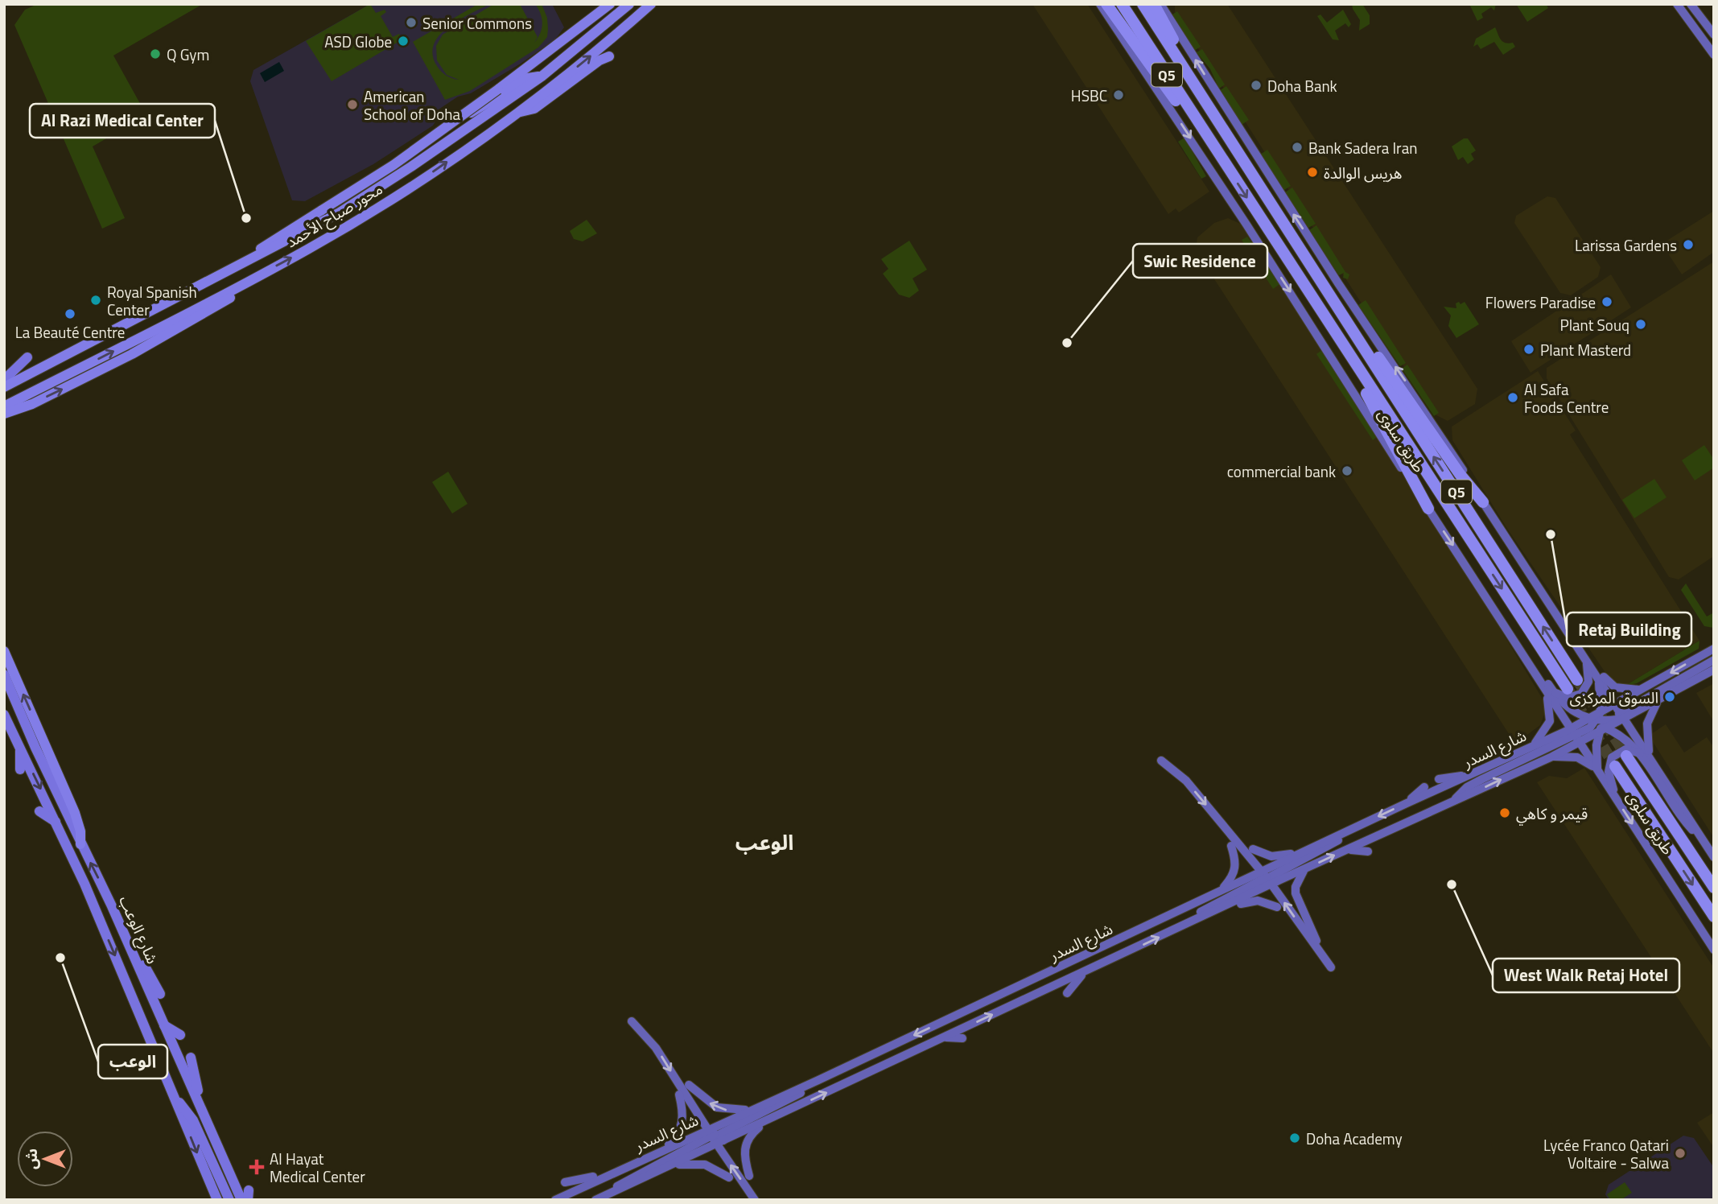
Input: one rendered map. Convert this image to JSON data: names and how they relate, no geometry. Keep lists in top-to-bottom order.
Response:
{
  "streets": {
    "highway": ["Q5", "محور صباح الأحمد", "طريق سلوى"],
    "main road": ["شارع السدر", "شارع الوعب"]
  },
  "crossings": [
    ["طريق سلوى", "شارع السدر"]
  ],
  "districts": ["الوعب"],
  "places": {
    "other": [
      "Senior Commons",
      "ASD Globe",
      "Q Gym",
      "Doha Bank",
      "HSBC",
      "American School of Doha",
      "Bank Sadera Iran",
      "هريس الوالدة",
      "Al Razi Medical Center",
      "Larissa Gardens",
      "Royal Spanish Center",
      "Flowers Paradise",
      "La Beauté Centre",
      "Plant Souq",
      "Swic Residence",
      "Plant Masterd",
      "Al Safa Foods Centre",
      "commercial bank",
      "Retaj Building",
      "السوق المركزى",
      "قيمر و كاهي",
      "West Walk Retaj Hotel",
      "الوعب",
      "Doha Academy",
      "Lycée Franco Qatari Voltaire - Salwa"
    ],
    "health": ["Al Hayat Medical Center"]
  },
  "north": "left"
}
